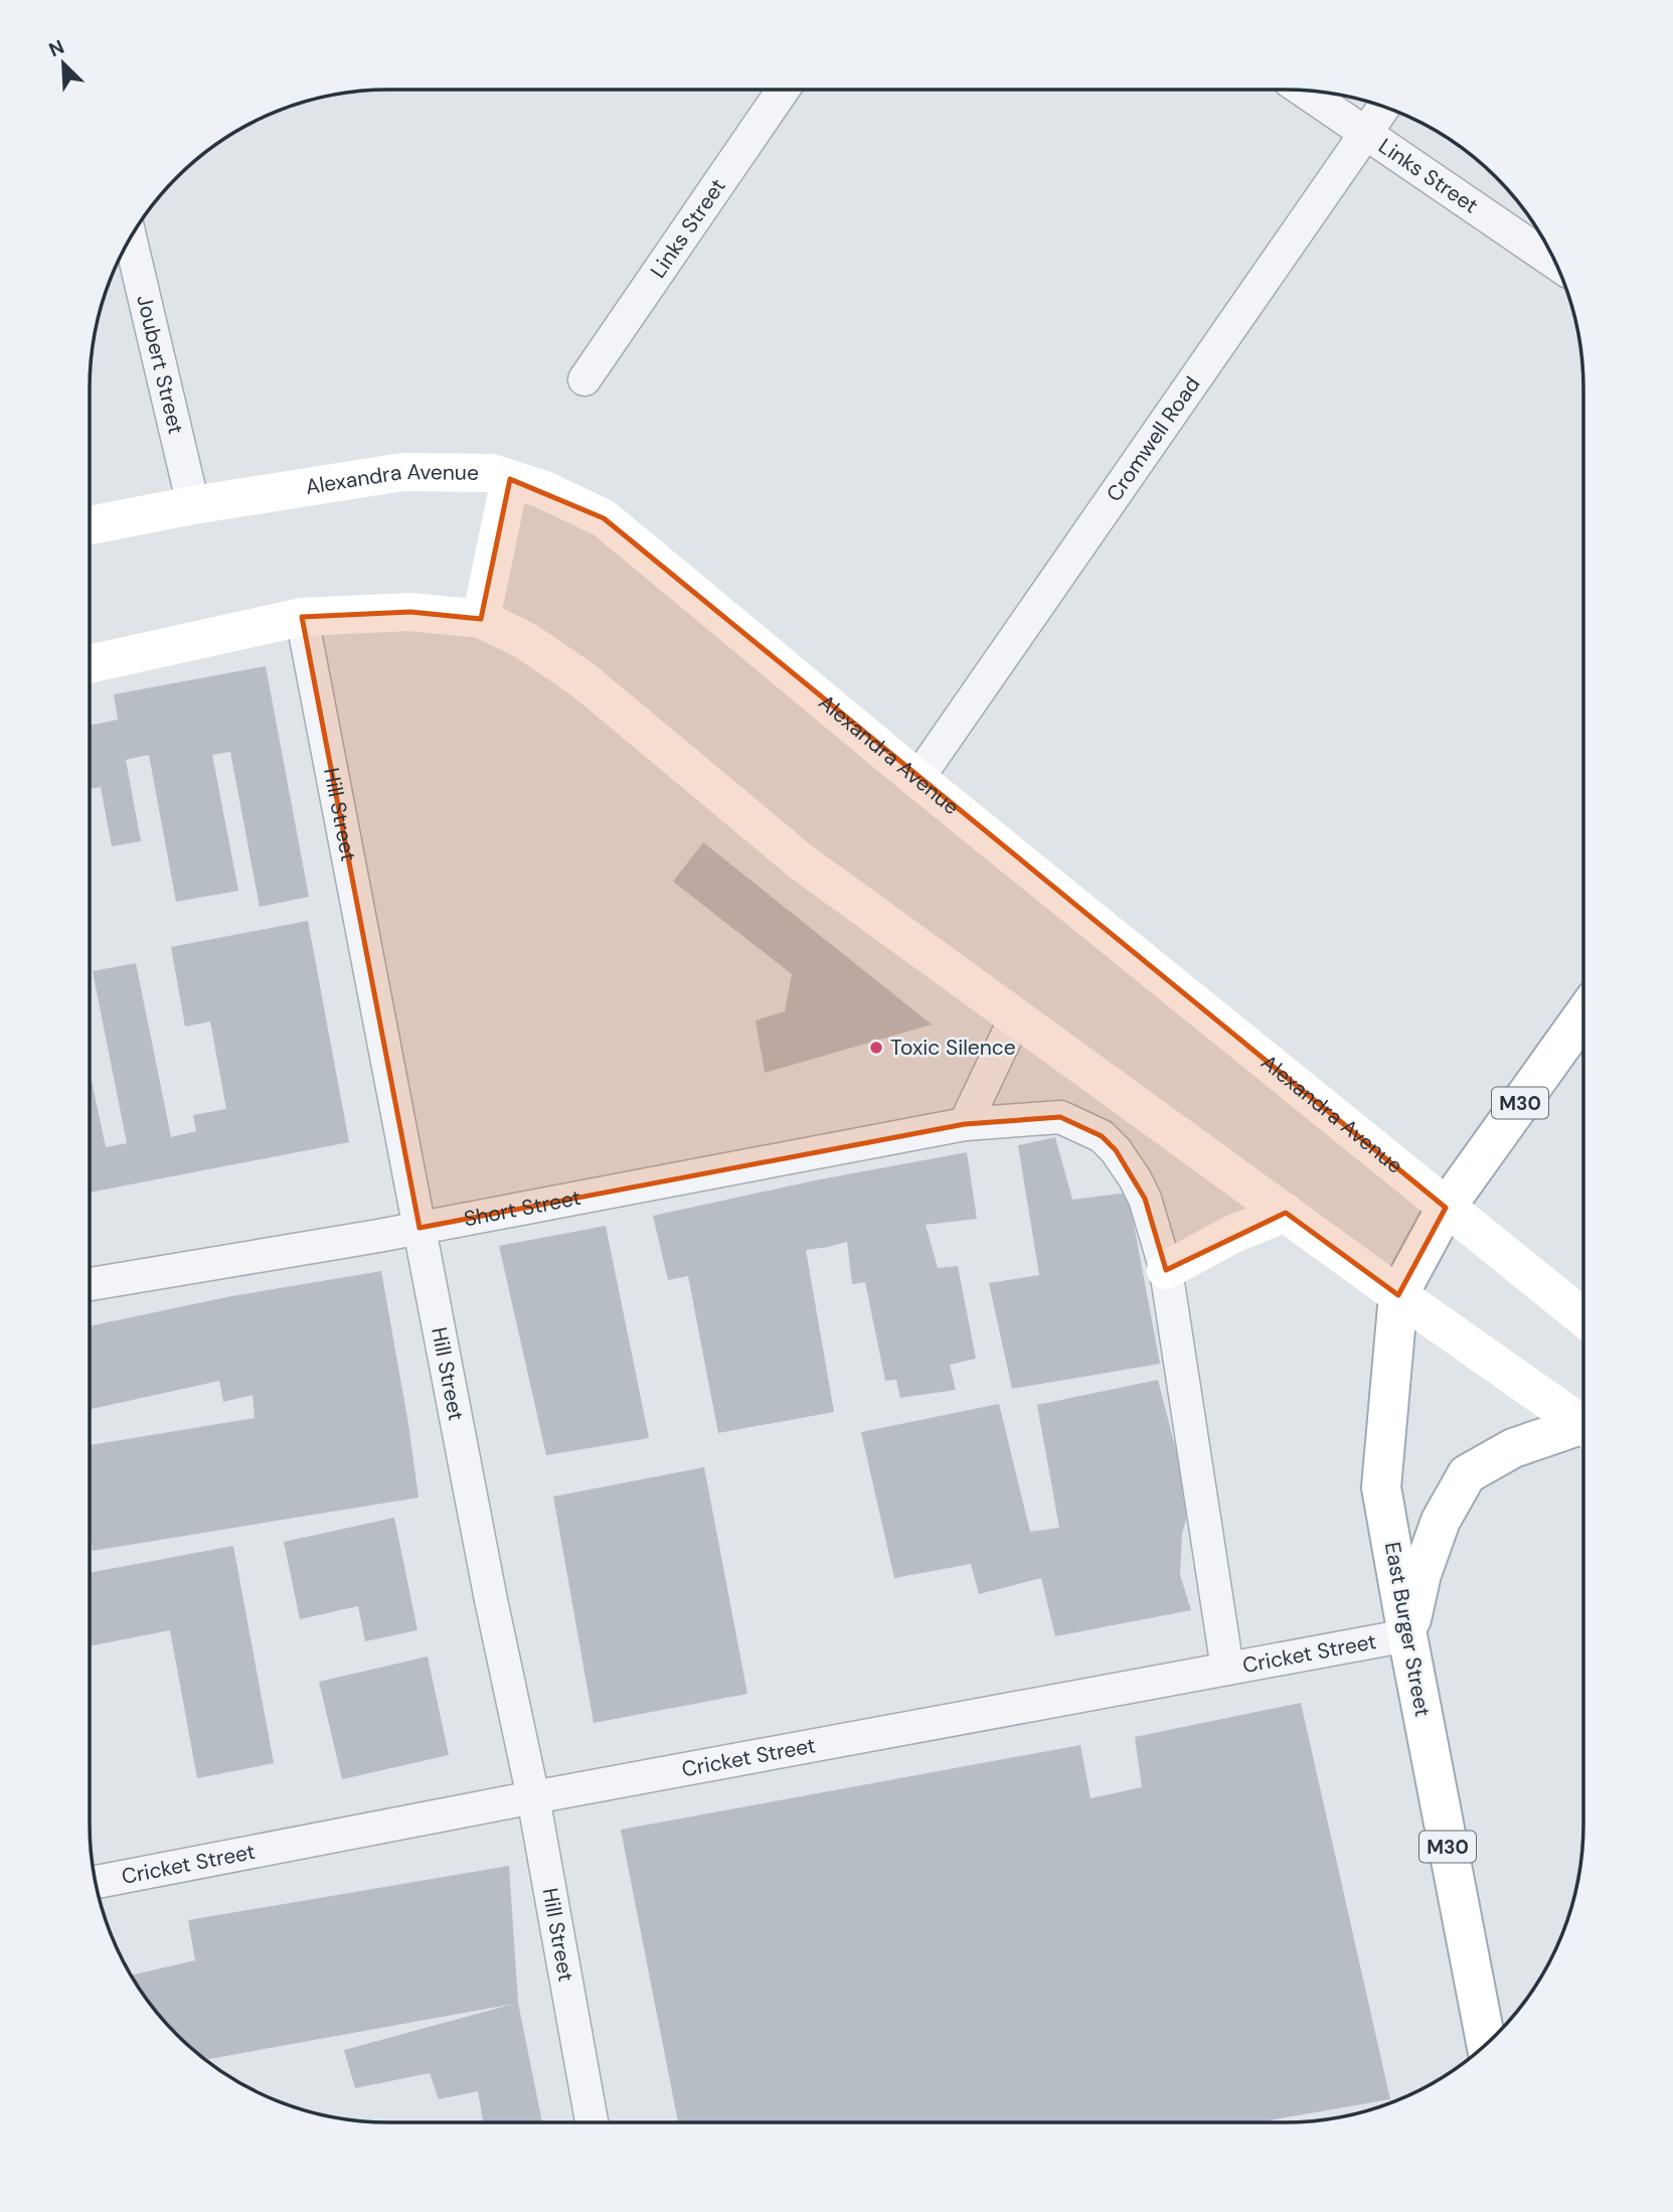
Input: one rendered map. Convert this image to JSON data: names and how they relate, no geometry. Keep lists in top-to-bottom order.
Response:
{
  "streets": {
    "main road": ["Alexandra Avenue", "M30", "East Burger Street"],
    "street": [
      "Links Street",
      "Joubert Street",
      "Cromwell Road",
      "Hill Street",
      "Short Street",
      "Cricket Street"
    ]
  },
  "crossings": [
    ["Links Street", "Cromwell Road"],
    ["Joubert Street", "Alexandra Avenue"],
    ["Cromwell Road", "Alexandra Avenue"],
    ["Alexandra Avenue", "M30"],
    ["Alexandra Avenue", "East Burger Street"],
    ["Hill Street", "Short Street"],
    ["Hill Street", "Cricket Street"],
    ["M30", "East Burger Street"],
    ["East Burger Street", "Cricket Street"]
  ],
  "places": ["Toxic Silence"],
  "north": "top left"
}
